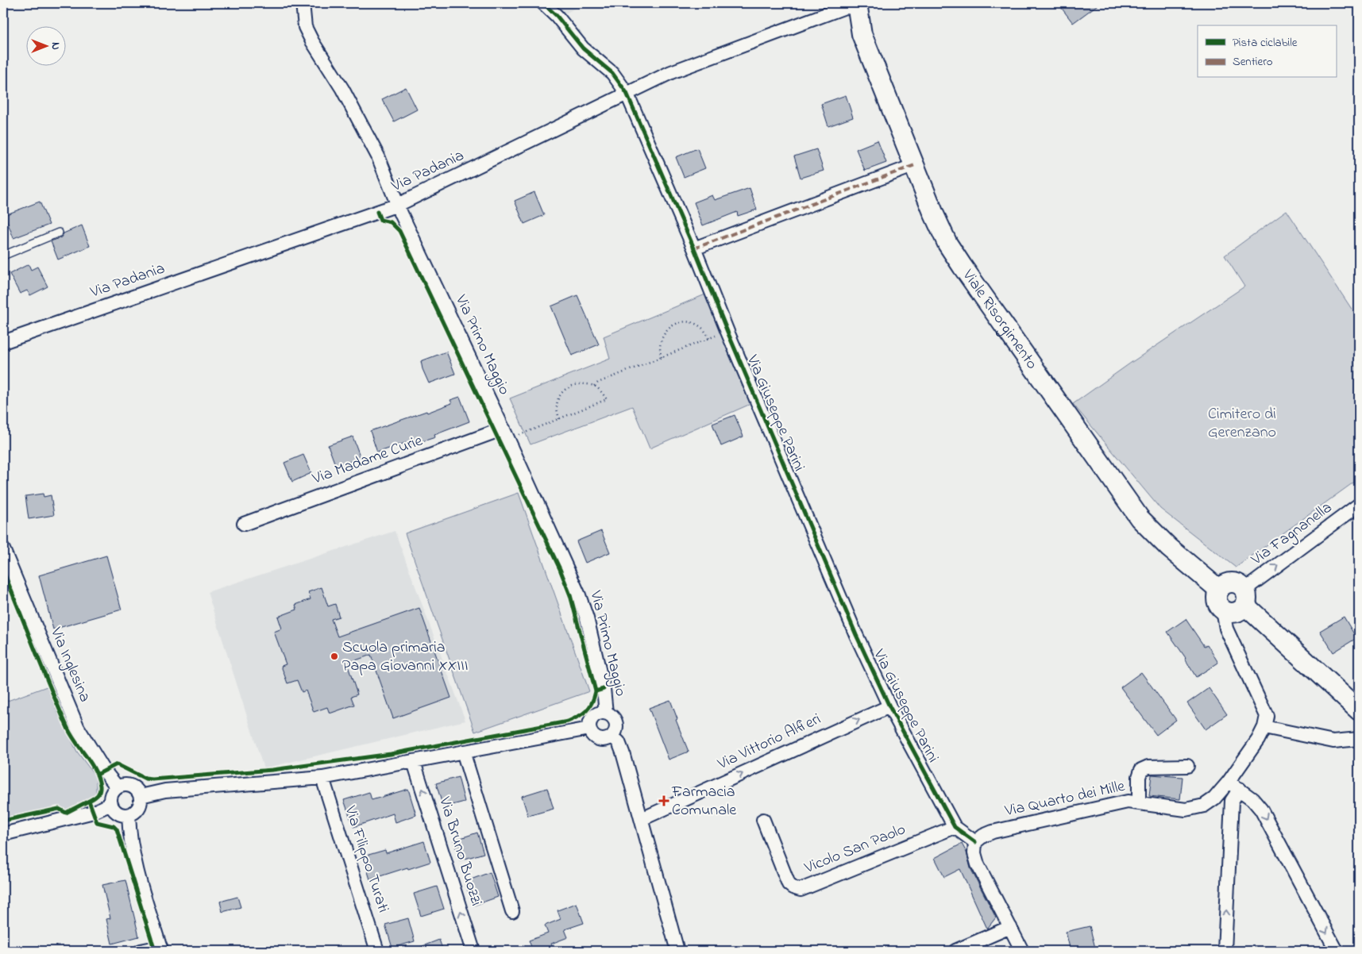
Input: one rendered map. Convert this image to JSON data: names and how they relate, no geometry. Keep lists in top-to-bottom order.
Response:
{
  "streets": {
    "street": [
      "Via Padania",
      "Viale Risorgimento",
      "Via Primo Maggio",
      "Via Giuseppe Parini",
      "Via Madame Curie",
      "Via Fagnanella",
      "Via Inglesina",
      "Via Vittorio Alfieri",
      "Via Quarto dei Mille",
      "Vicolo San Paolo",
      "Via Bruno Buozzi",
      "Via Filippo Turati"
    ]
  },
  "crossings": [
    ["Via Padania", "Viale Risorgimento"],
    ["Via Padania", "Via Primo Maggio"],
    ["Via Padania", "Via Giuseppe Parini"],
    ["Viale Risorgimento", "Via Fagnanella"],
    ["Via Primo Maggio", "Via Madame Curie"],
    ["Via Giuseppe Parini", "Via Vittorio Alfieri"],
    ["Via Giuseppe Parini", "Via Quarto dei Mille"],
    ["Via Giuseppe Parini", "Vicolo San Paolo"]
  ],
  "one_way": ["Via Fagnanella", "Via Vittorio Alfieri"],
  "parks": ["Cimitero di Gerenzano"],
  "places": {
    "other": ["Scuola primaria Papa Giovanni XXIII"],
    "health": ["Farmacia Comunale"]
  },
  "legend": ["Pista ciclabile", "Sentiero"],
  "north": "right"
}
